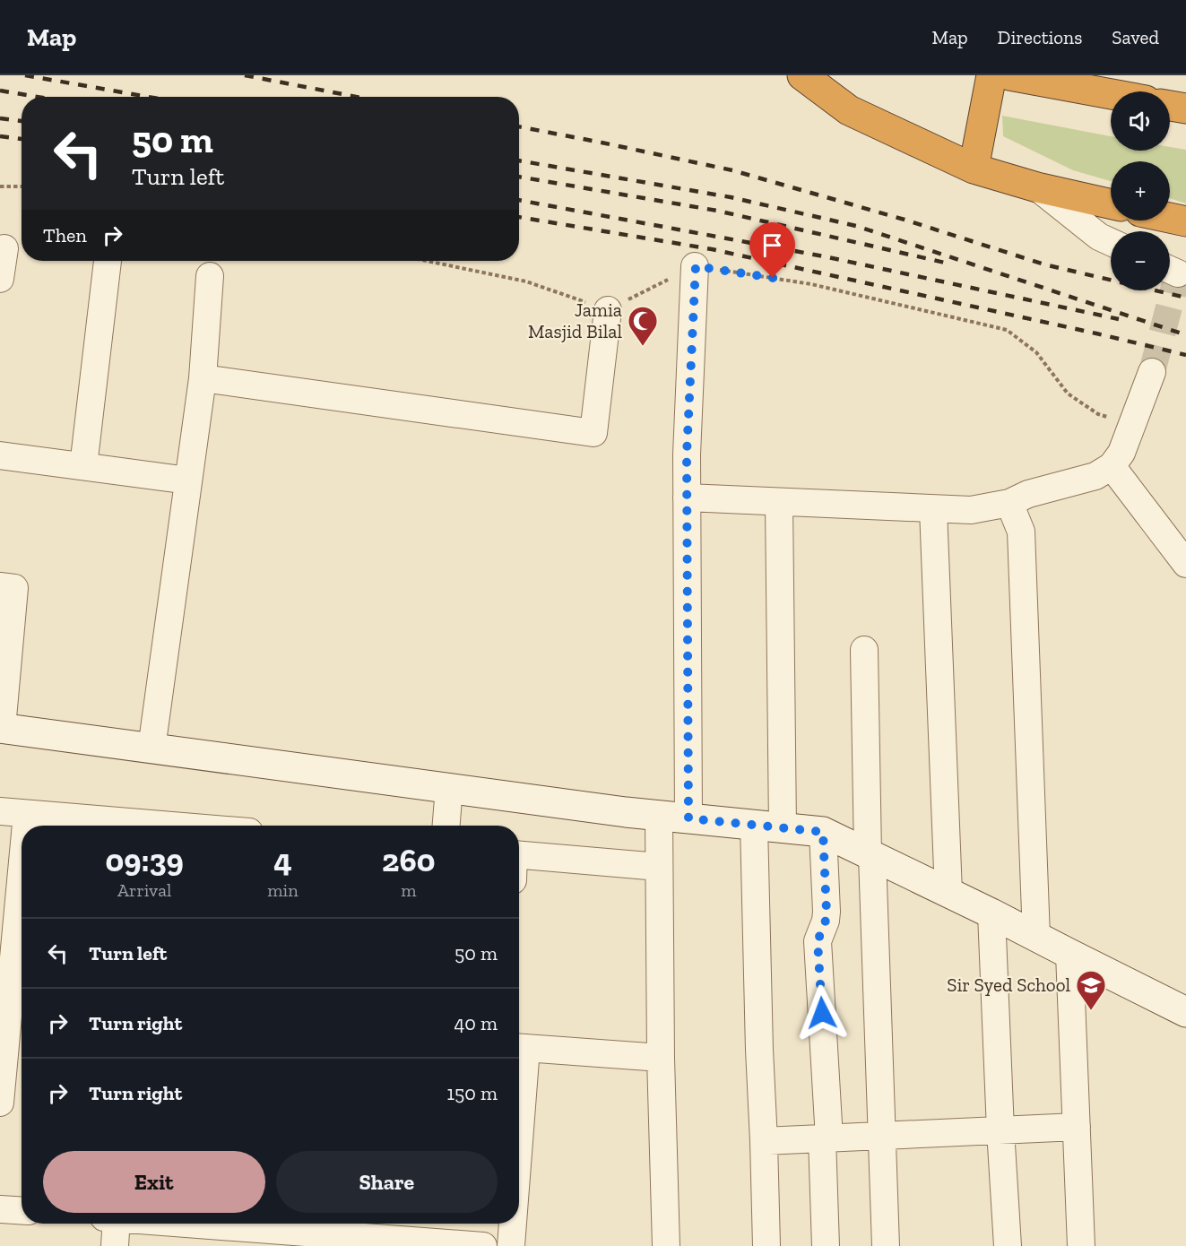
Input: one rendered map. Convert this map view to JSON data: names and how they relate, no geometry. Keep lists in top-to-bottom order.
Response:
{
  "places": {
    "mosque": ["Jamia Masjid Bilal"],
    "school or university": ["Sir Syed School"]
  },
  "page": {
    "header": "Map",
    "nav": ["Map", "Directions", "Saved"],
    "map_buttons": ["+", "−"],
    "turn": ["50 m", "Turn left"],
    "then": "Then",
    "eta": [
      "09:39",
      "Arrival",
      "4",
      "min",
      "260",
      "m"
    ],
    "list": [
      {
        "name": "Turn left",
        "value": "50 m"
      },
      {
        "name": "Turn right",
        "value": "40 m"
      },
      {
        "name": "Turn right",
        "value": "150 m"
      }
    ],
    "buttons": ["Exit", "Share"]
  }
}
